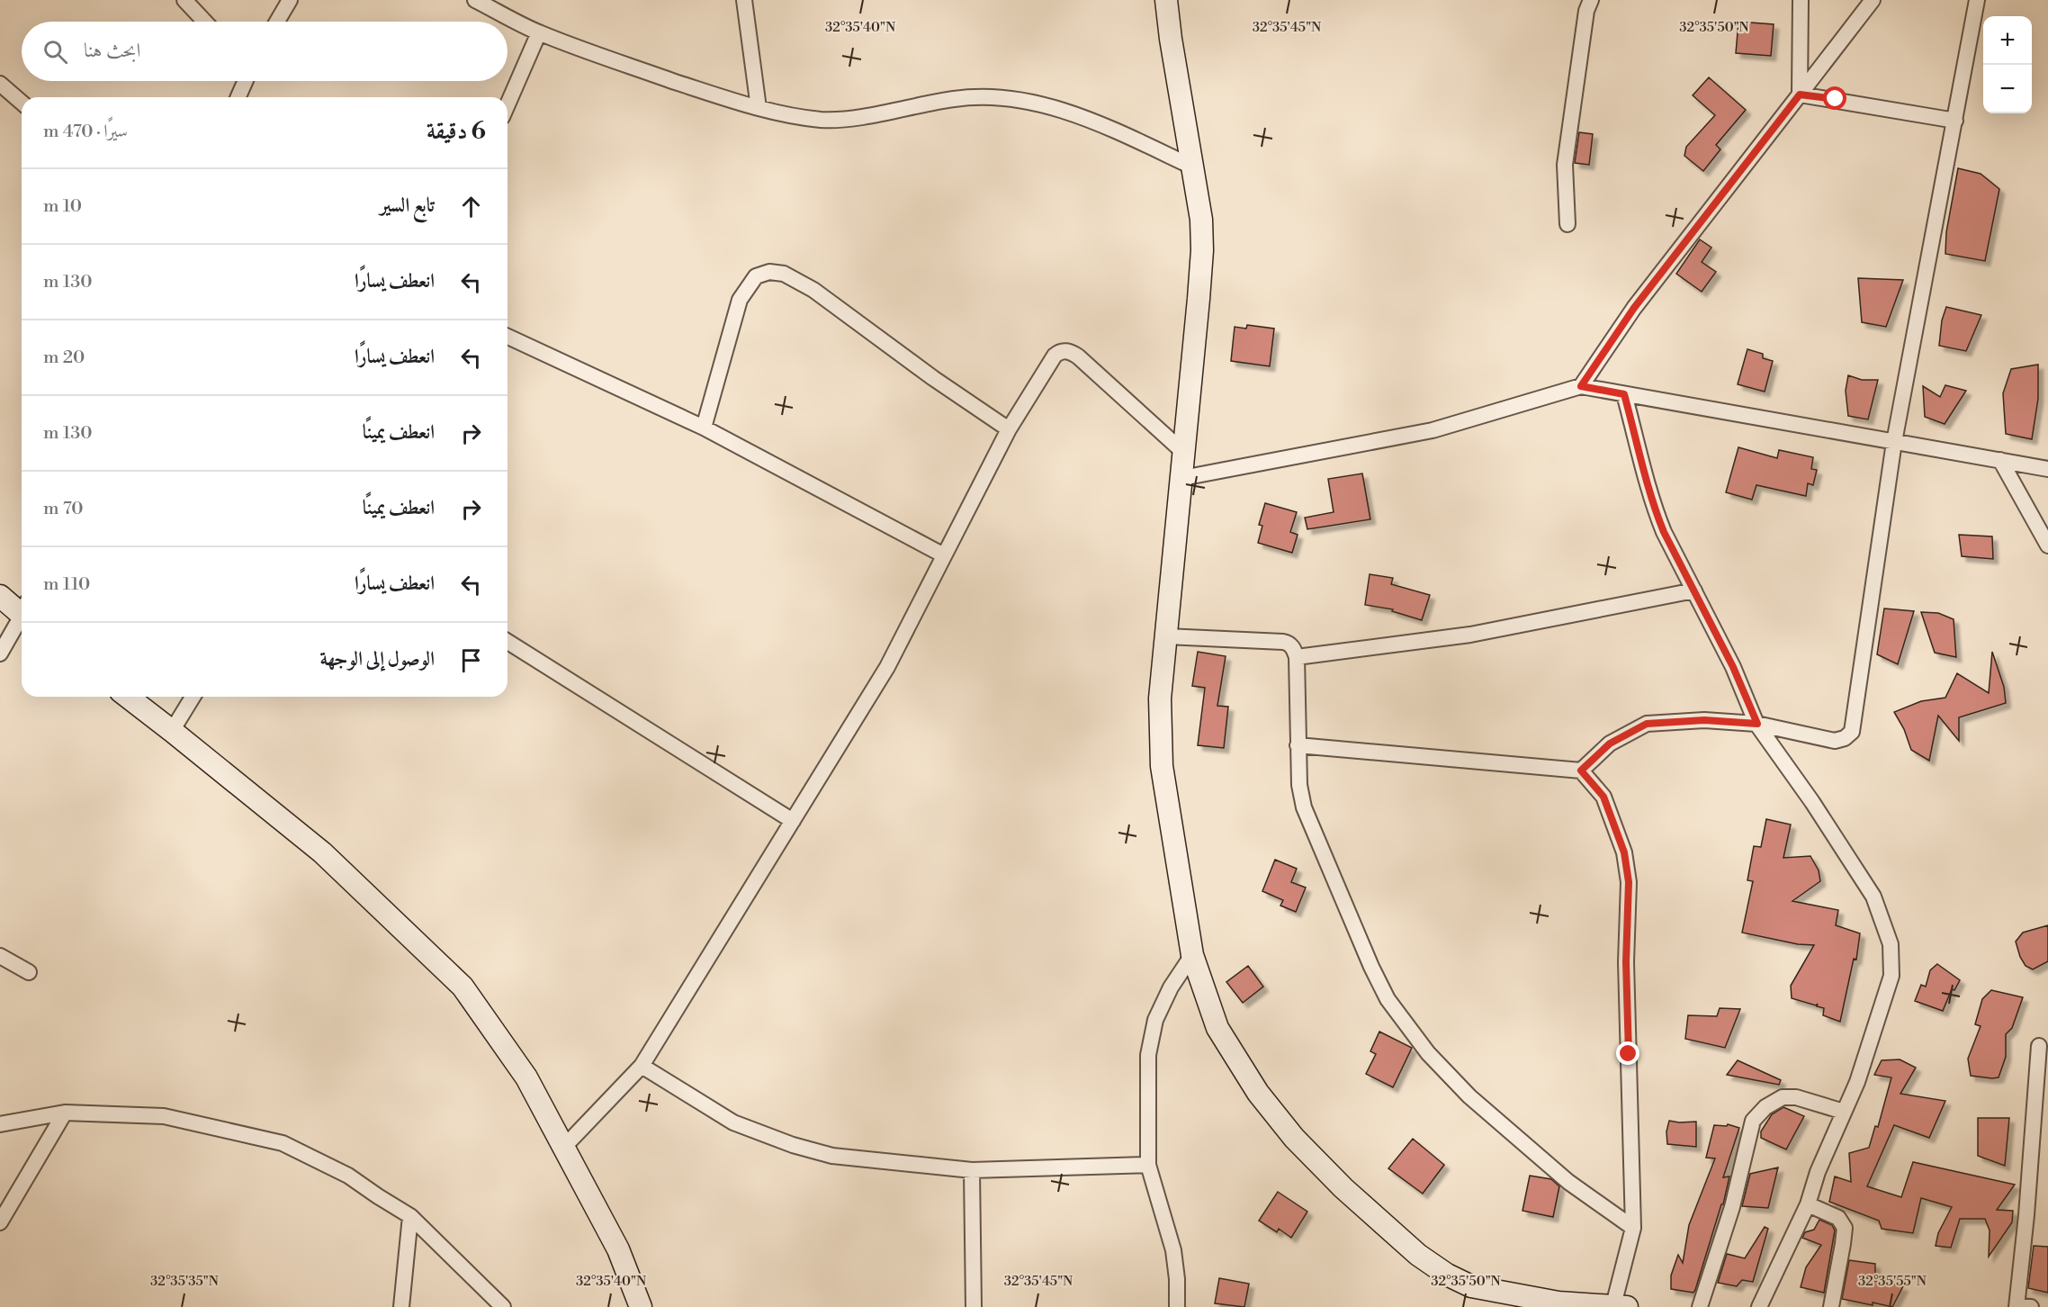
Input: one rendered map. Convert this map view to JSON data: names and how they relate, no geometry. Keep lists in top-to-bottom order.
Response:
{
  "page": {
    "map_buttons": ["+", "−"],
    "search": "ابحث هنا",
    "heading": ["6 دقيقة", "سيرًا · 470 m"],
    "list": [
      ["تابع السير", "10 m"],
      ["انعطف يسارًا", "130 m"],
      ["انعطف يسارًا", "20 m"],
      ["انعطف يمينًا", "130 m"],
      ["انعطف يمينًا", "70 m"],
      ["انعطف يسارًا", "110 m"],
      "الوصول إلى الوجهة"
    ]
  },
  "coordinates": [
    "32°35'40\"N",
    "32°35'45\"N",
    "32°35'50\"N",
    "32°35'35\"N",
    "32°35'55\"N"
  ]
}
